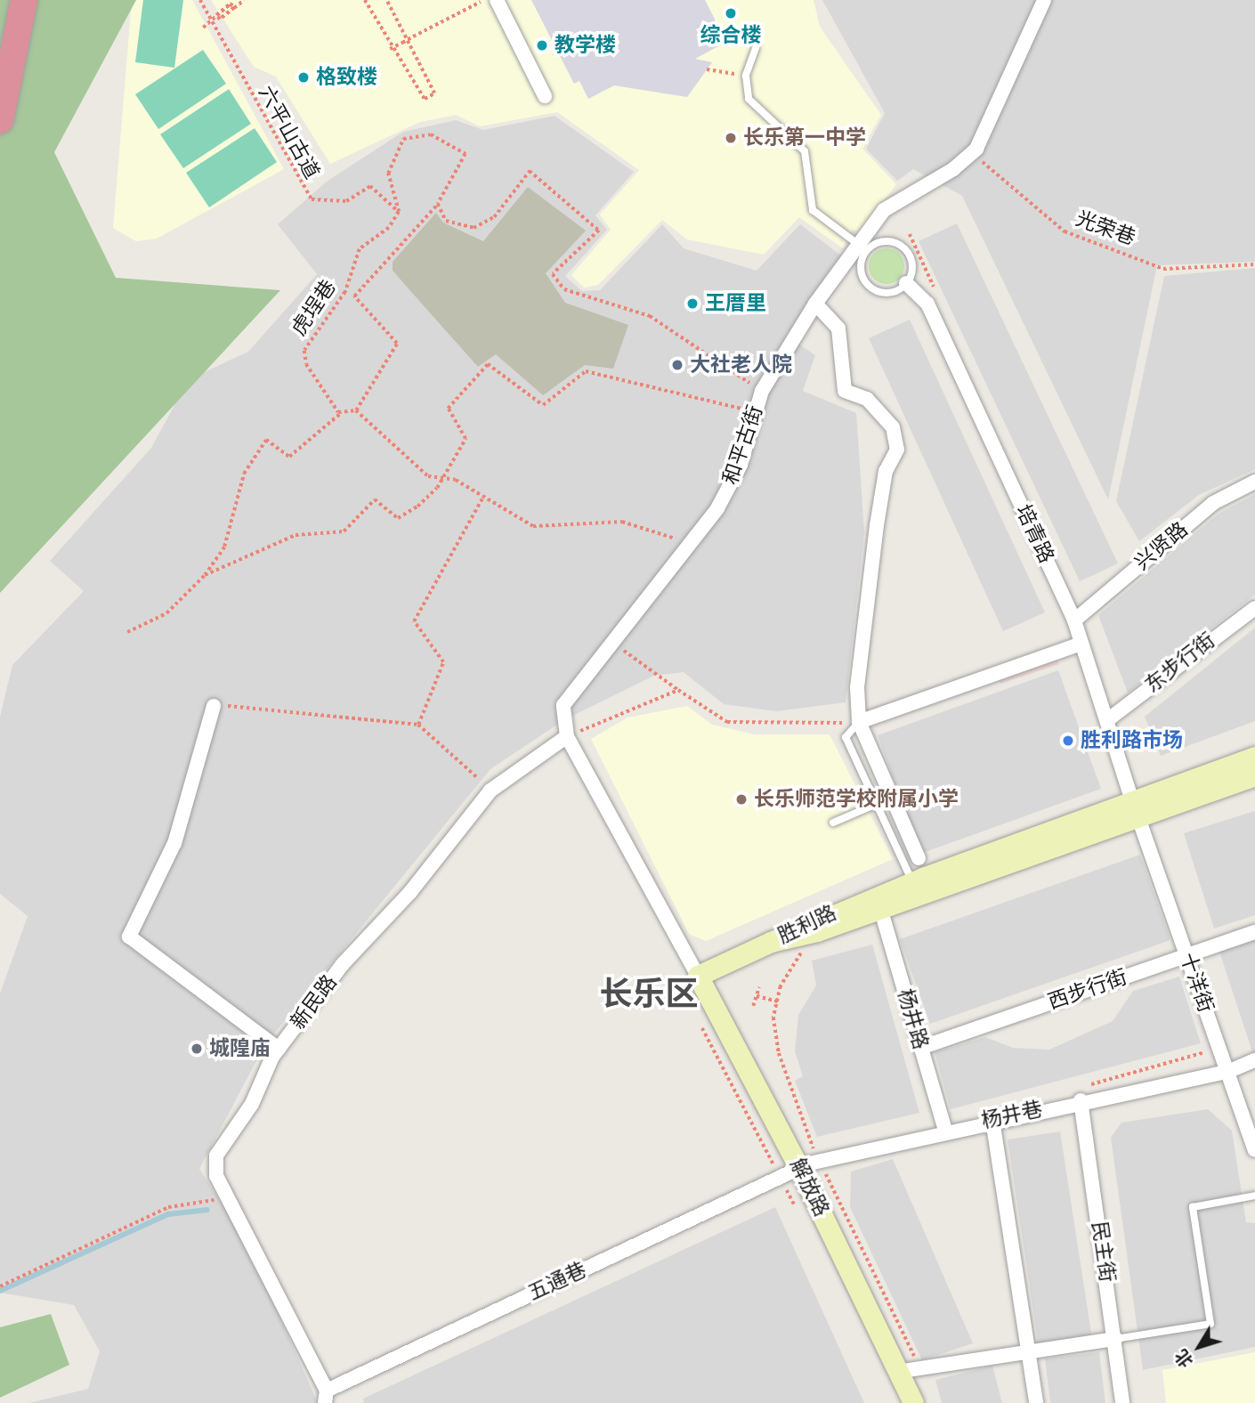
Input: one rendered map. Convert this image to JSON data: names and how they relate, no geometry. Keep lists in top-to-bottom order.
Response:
{
  "streets": {
    "main road": ["胜利路", "解放路"],
    "street": [
      "和平古街",
      "培青路",
      "兴贤路",
      "东步行街",
      "十洋街",
      "西步行街",
      "新民路",
      "杨井路",
      "杨井巷",
      "民主街",
      "五通巷"
    ],
    "path": ["六平山古道", "光荣巷", "虎埕巷"]
  },
  "crossings": [
    ["六平山古道", "虎埕巷"],
    ["光荣巷", "和平古街"],
    ["和平古街", "培青路"],
    ["和平古街", "新民路"],
    ["培青路", "兴贤路"],
    ["培青路", "东步行街"],
    ["培青路", "胜利路"],
    ["培青路", "十洋街"],
    ["胜利路", "十洋街"],
    ["胜利路", "杨井路"],
    ["十洋街", "西步行街"],
    ["十洋街", "杨井巷"],
    ["西步行街", "杨井路"],
    ["新民路", "五通巷"],
    ["杨井路", "杨井巷"],
    ["杨井巷", "解放路"],
    ["杨井巷", "民主街"],
    ["杨井巷", "五通巷"],
    ["解放路", "五通巷"]
  ],
  "districts": ["长乐区"],
  "places": [
    "综合楼",
    "教学楼",
    "格致楼",
    "长乐第一中学",
    "王厝里",
    "大社老人院",
    "胜利路市场",
    "长乐师范学校附属小学",
    "城隍庙"
  ],
  "north": "bottom left"
}
